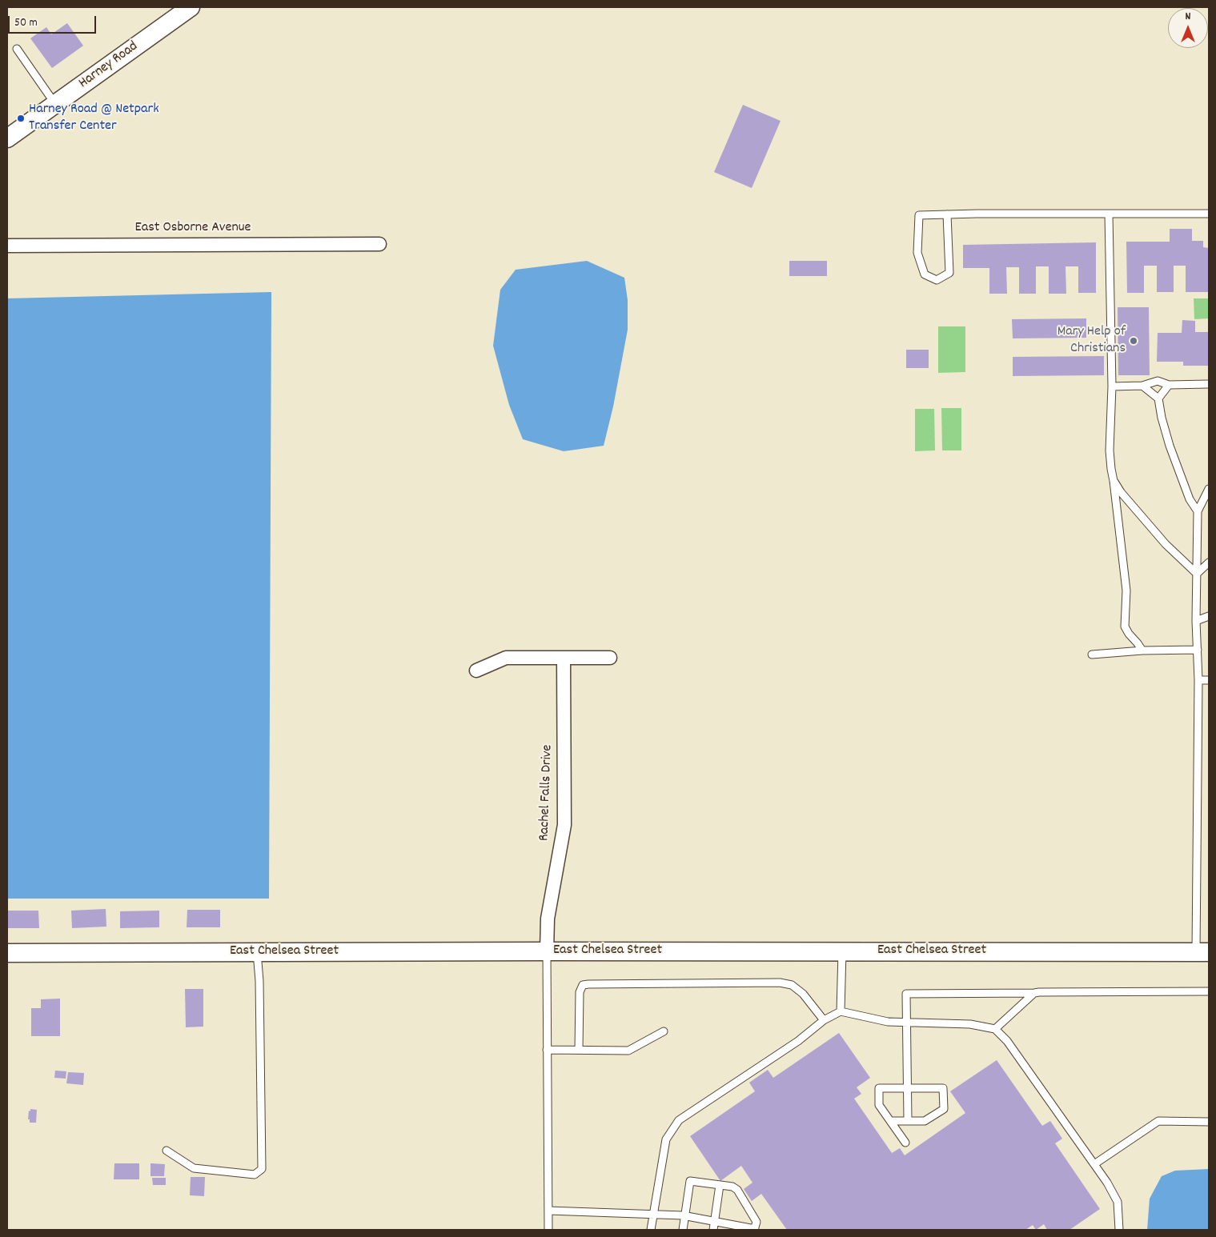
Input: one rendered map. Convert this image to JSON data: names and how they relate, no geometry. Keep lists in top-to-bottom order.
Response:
{
  "streets": {
    "street": [
      "Harney Road",
      "East Osborne Avenue",
      "Rachel Falls Drive",
      "East Chelsea Street"
    ]
  },
  "crossings": [
    ["Rachel Falls Drive", "East Chelsea Street"]
  ],
  "places": ["Harney Road @ Netpark Transfer Center", "Mary Help of Christians"],
  "scale_bar": "50 m",
  "north": "top"
}
